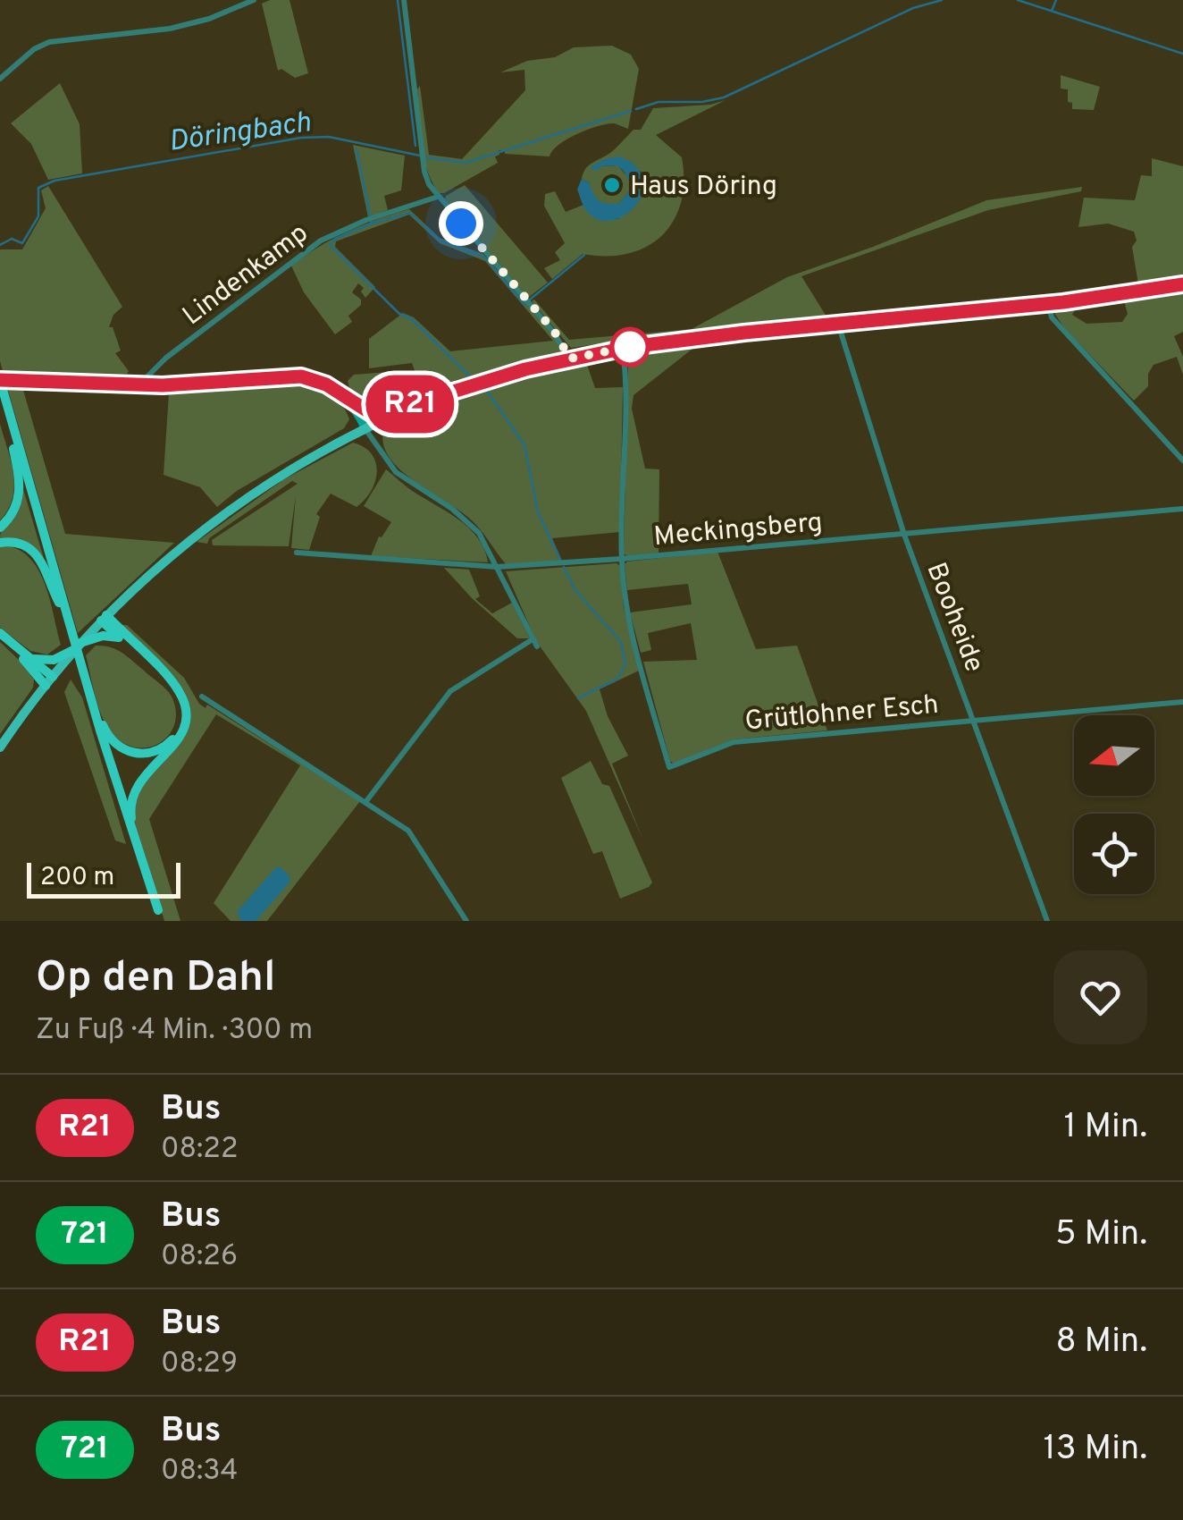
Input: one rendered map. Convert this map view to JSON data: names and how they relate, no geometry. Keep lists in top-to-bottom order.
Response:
{
  "streets": {
    "street": [
      "Lindenkamp",
      "Meckingsberg",
      "Booheide",
      "Grütlohner Esch"
    ]
  },
  "crossings": [
    ["Meckingsberg", "Booheide"],
    ["Meckingsberg", "Grütlohner Esch"],
    ["Booheide", "Grütlohner Esch"]
  ],
  "water": ["Döringbach"],
  "places": ["Haus Döring"],
  "lines": ["bus line R21"],
  "scale_bar": "200 m",
  "north": "left",
  "page": {
    "on_map": "R21",
    "scale": "200 m",
    "heading": ["Op den Dahl", "Zu Fuß · 4 Min. · 300 m"],
    "list": [
      {
        "mark": "R21",
        "name": "Bus",
        "note": "08:22",
        "value": "1 Min."
      },
      {
        "mark": "721",
        "name": "Bus",
        "note": "08:26",
        "value": "5 Min."
      },
      {
        "mark": "R21",
        "name": "Bus",
        "note": "08:29",
        "value": "8 Min."
      },
      {
        "mark": "721",
        "name": "Bus",
        "note": "08:34",
        "value": "13 Min."
      }
    ]
  }
}
